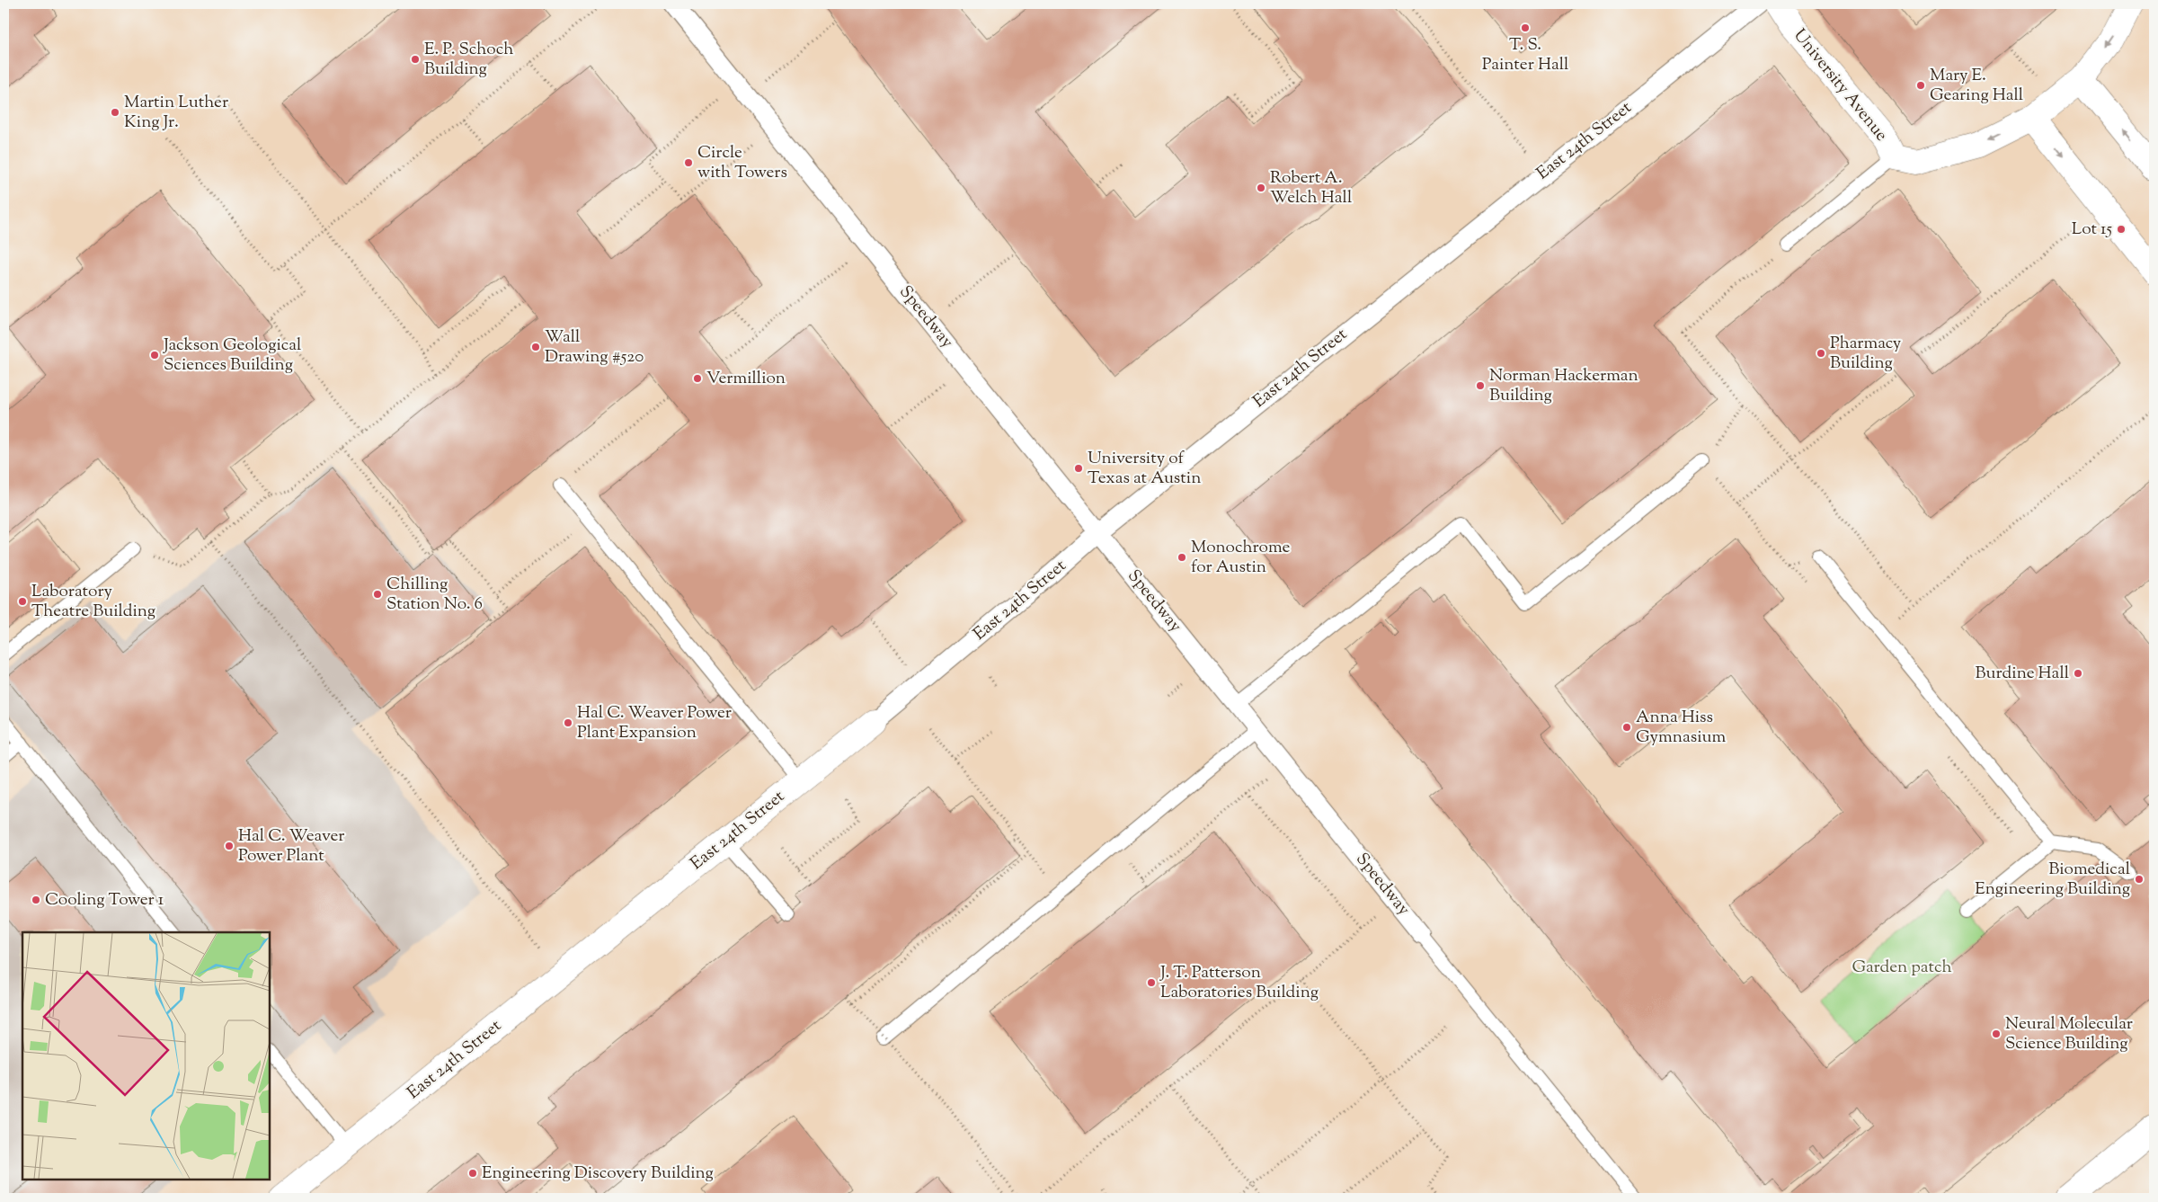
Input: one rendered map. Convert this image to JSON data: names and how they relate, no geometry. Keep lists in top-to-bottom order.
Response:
{
  "streets": {
    "street": ["University Avenue", "East 24th Street", "Speedway"]
  },
  "crossings": [
    ["East 24th Street", "Speedway"]
  ],
  "one_way": ["University Avenue"],
  "parks": ["Garden patch"],
  "places": [
    "T. S. Painter Hall",
    "E. P. Schoch Building",
    "Mary E. Gearing Hall",
    "Martin Luther King Jr.",
    "Circle with Towers",
    "Robert A. Welch Hall",
    "Lot 15",
    "Wall Drawing #520",
    "Pharmacy Building",
    "Jackson Geological Sciences Building",
    "Vermillion",
    "Norman Hackerman Building",
    "University of Texas at Austin",
    "Monochrome for Austin",
    "Chilling Station No. 6",
    "Laboratory Theatre Building",
    "Burdine Hall",
    "Hal C. Weaver Power Plant Expansion",
    "Anna Hiss Gymnasium",
    "Hal C. Weaver Power Plant",
    "Biomedical Engineering Building",
    "Cooling Tower 1",
    "J. T. Patterson Laboratories Building",
    "Neural Molecular Science Building",
    "Engineering Discovery Building"
  ]
}
